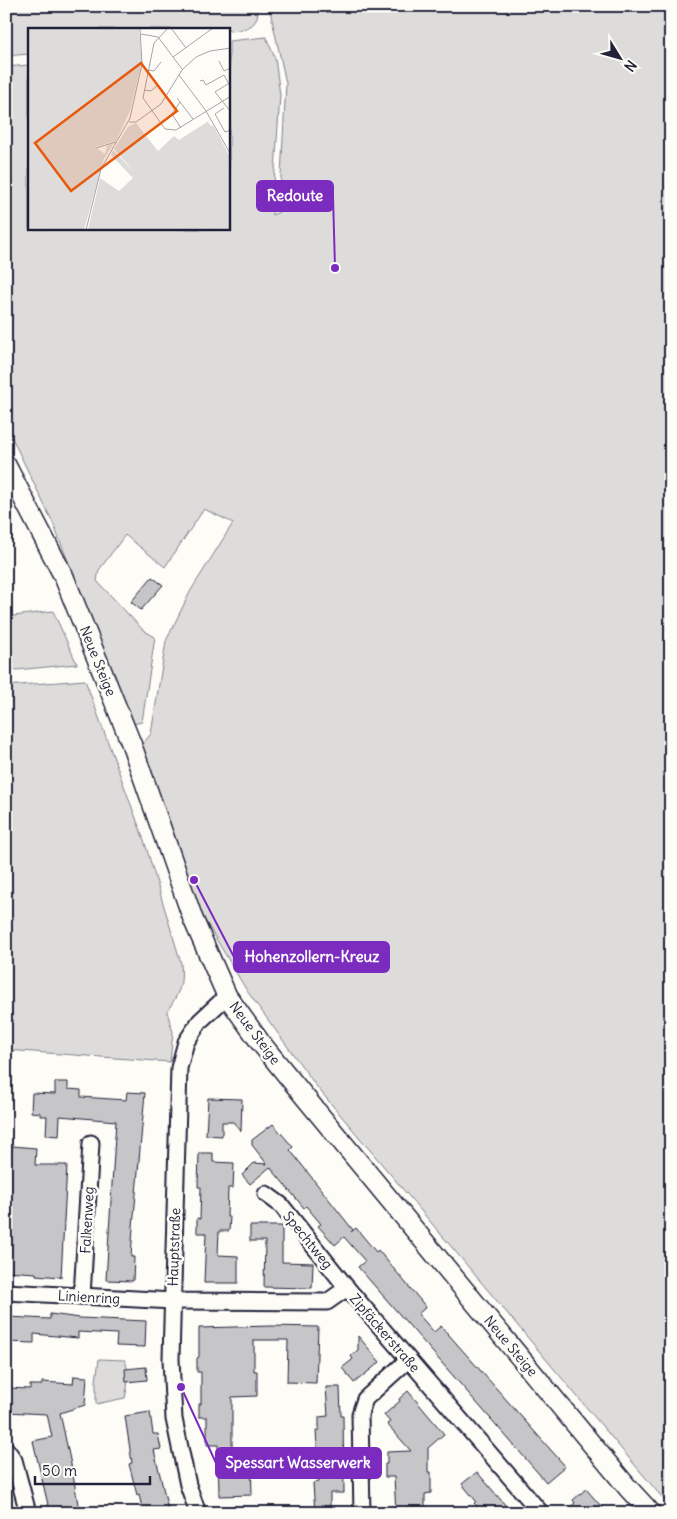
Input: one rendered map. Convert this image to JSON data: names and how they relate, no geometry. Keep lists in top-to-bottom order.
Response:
{
  "streets": {
    "main road": ["Neue Steige"],
    "street": [
      "Falkenweg",
      "Spechtweg",
      "Hauptstraße",
      "Linienring",
      "Zipfäckerstraße"
    ]
  },
  "crossings": [
    ["Neue Steige", "Hauptstraße"],
    ["Falkenweg", "Linienring"],
    ["Spechtweg", "Zipfäckerstraße"],
    ["Hauptstraße", "Linienring"],
    ["Hauptstraße", "Zipfäckerstraße"],
    ["Linienring", "Zipfäckerstraße"]
  ],
  "places": ["Redoute", "Hohenzollern-Kreuz", "Spessart Wasserwerk"],
  "scale_bar": "50 m",
  "north": "bottom right"
}
